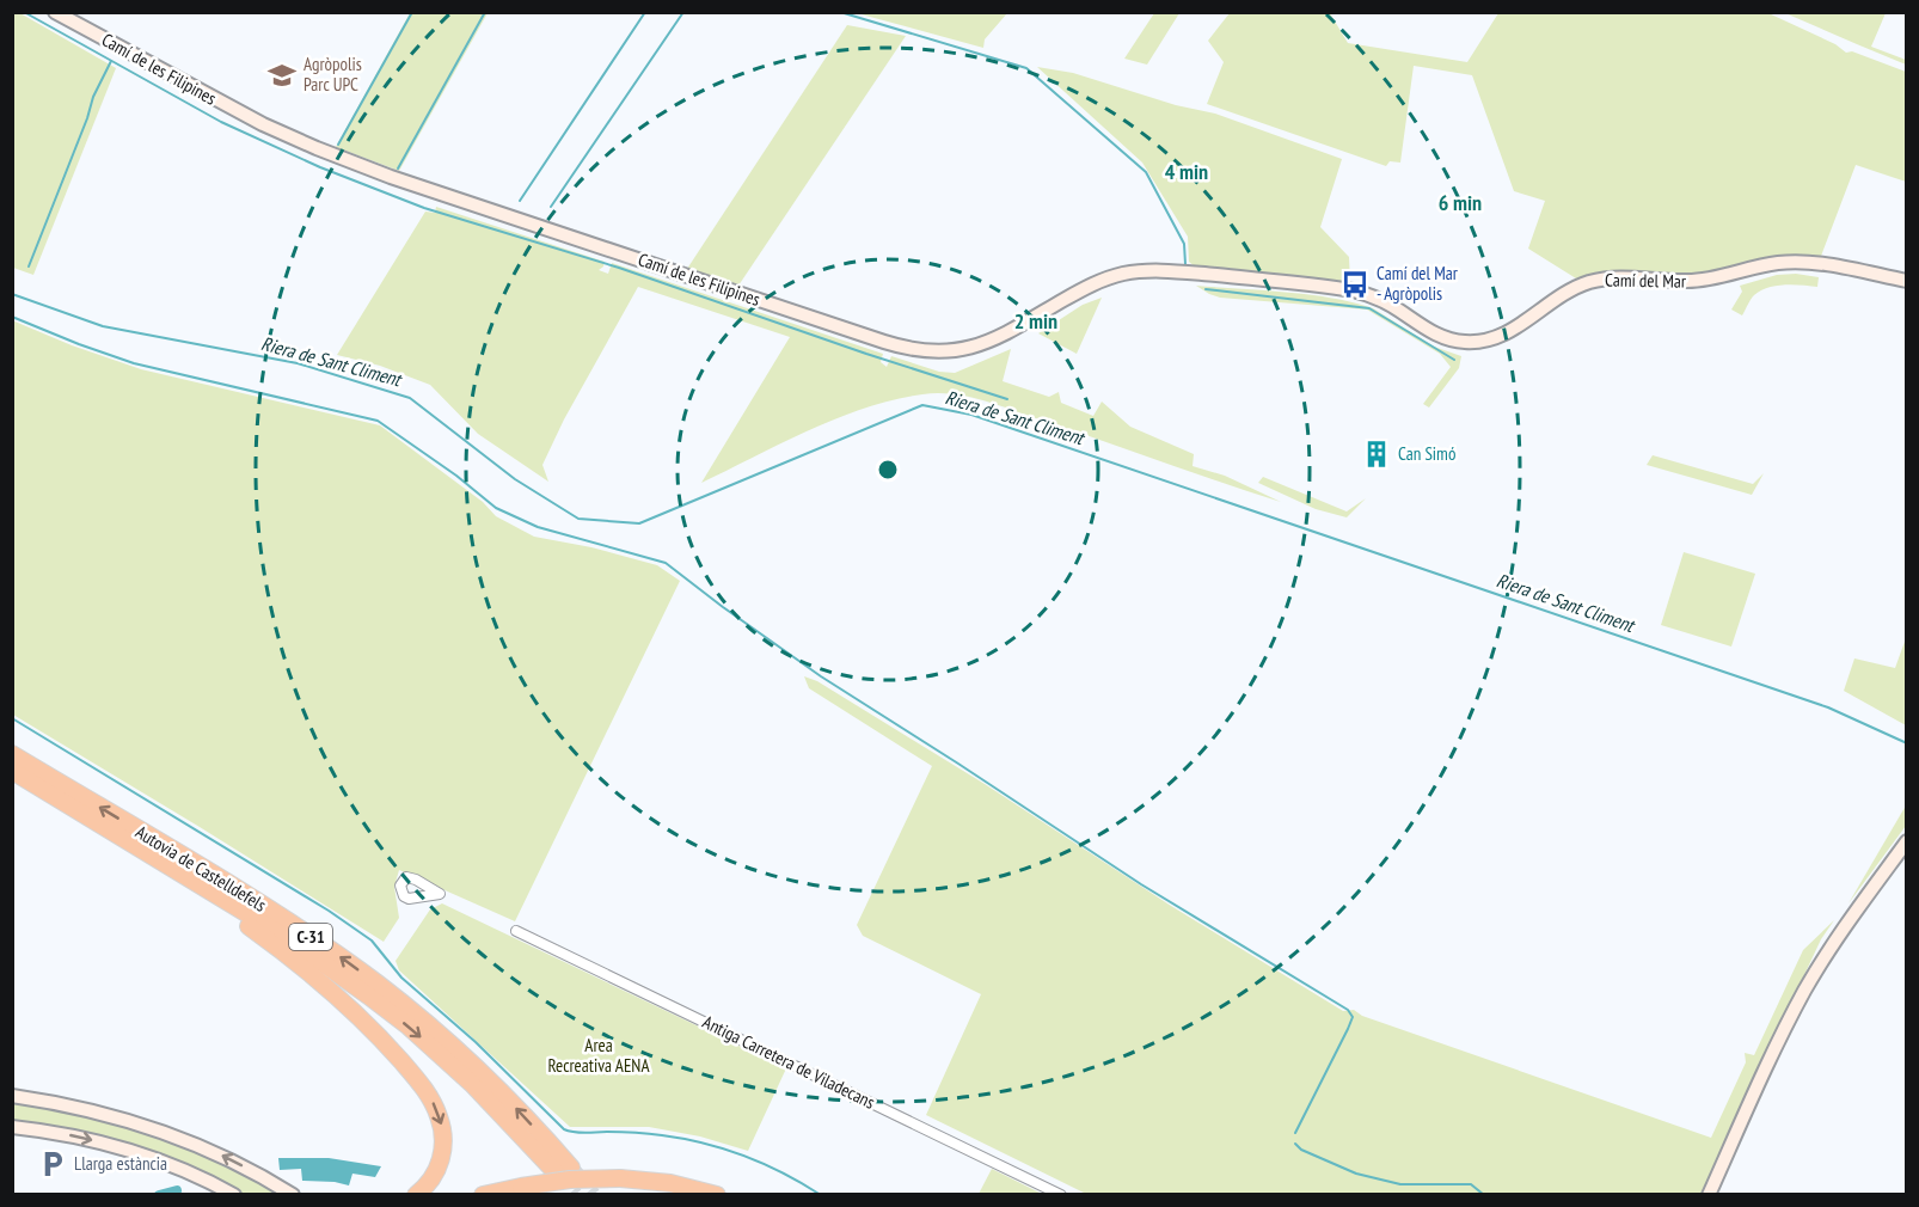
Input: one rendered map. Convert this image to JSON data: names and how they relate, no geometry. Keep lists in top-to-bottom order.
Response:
{
  "streets": {
    "highway": ["Autovia de Castelldefels", "C-31"],
    "main road": ["Camí de les Filipines", "Camí del Mar"],
    "street": ["Antiga Carretera de Viladecans"]
  },
  "crossings": [
    ["Camí de les Filipines", "Camí del Mar"]
  ],
  "water": ["Riera de Sant Climent"],
  "parks": ["Area Recreativa AENA"],
  "places": {
    "school or university": ["Agròpolis Parc UPC"],
    "bus stop": ["Camí del Mar - Agròpolis"],
    "building": ["Can Simó"],
    "parking": ["Llarga estància"]
  },
  "rings": ["4 min", "6 min", "2 min"]
}
